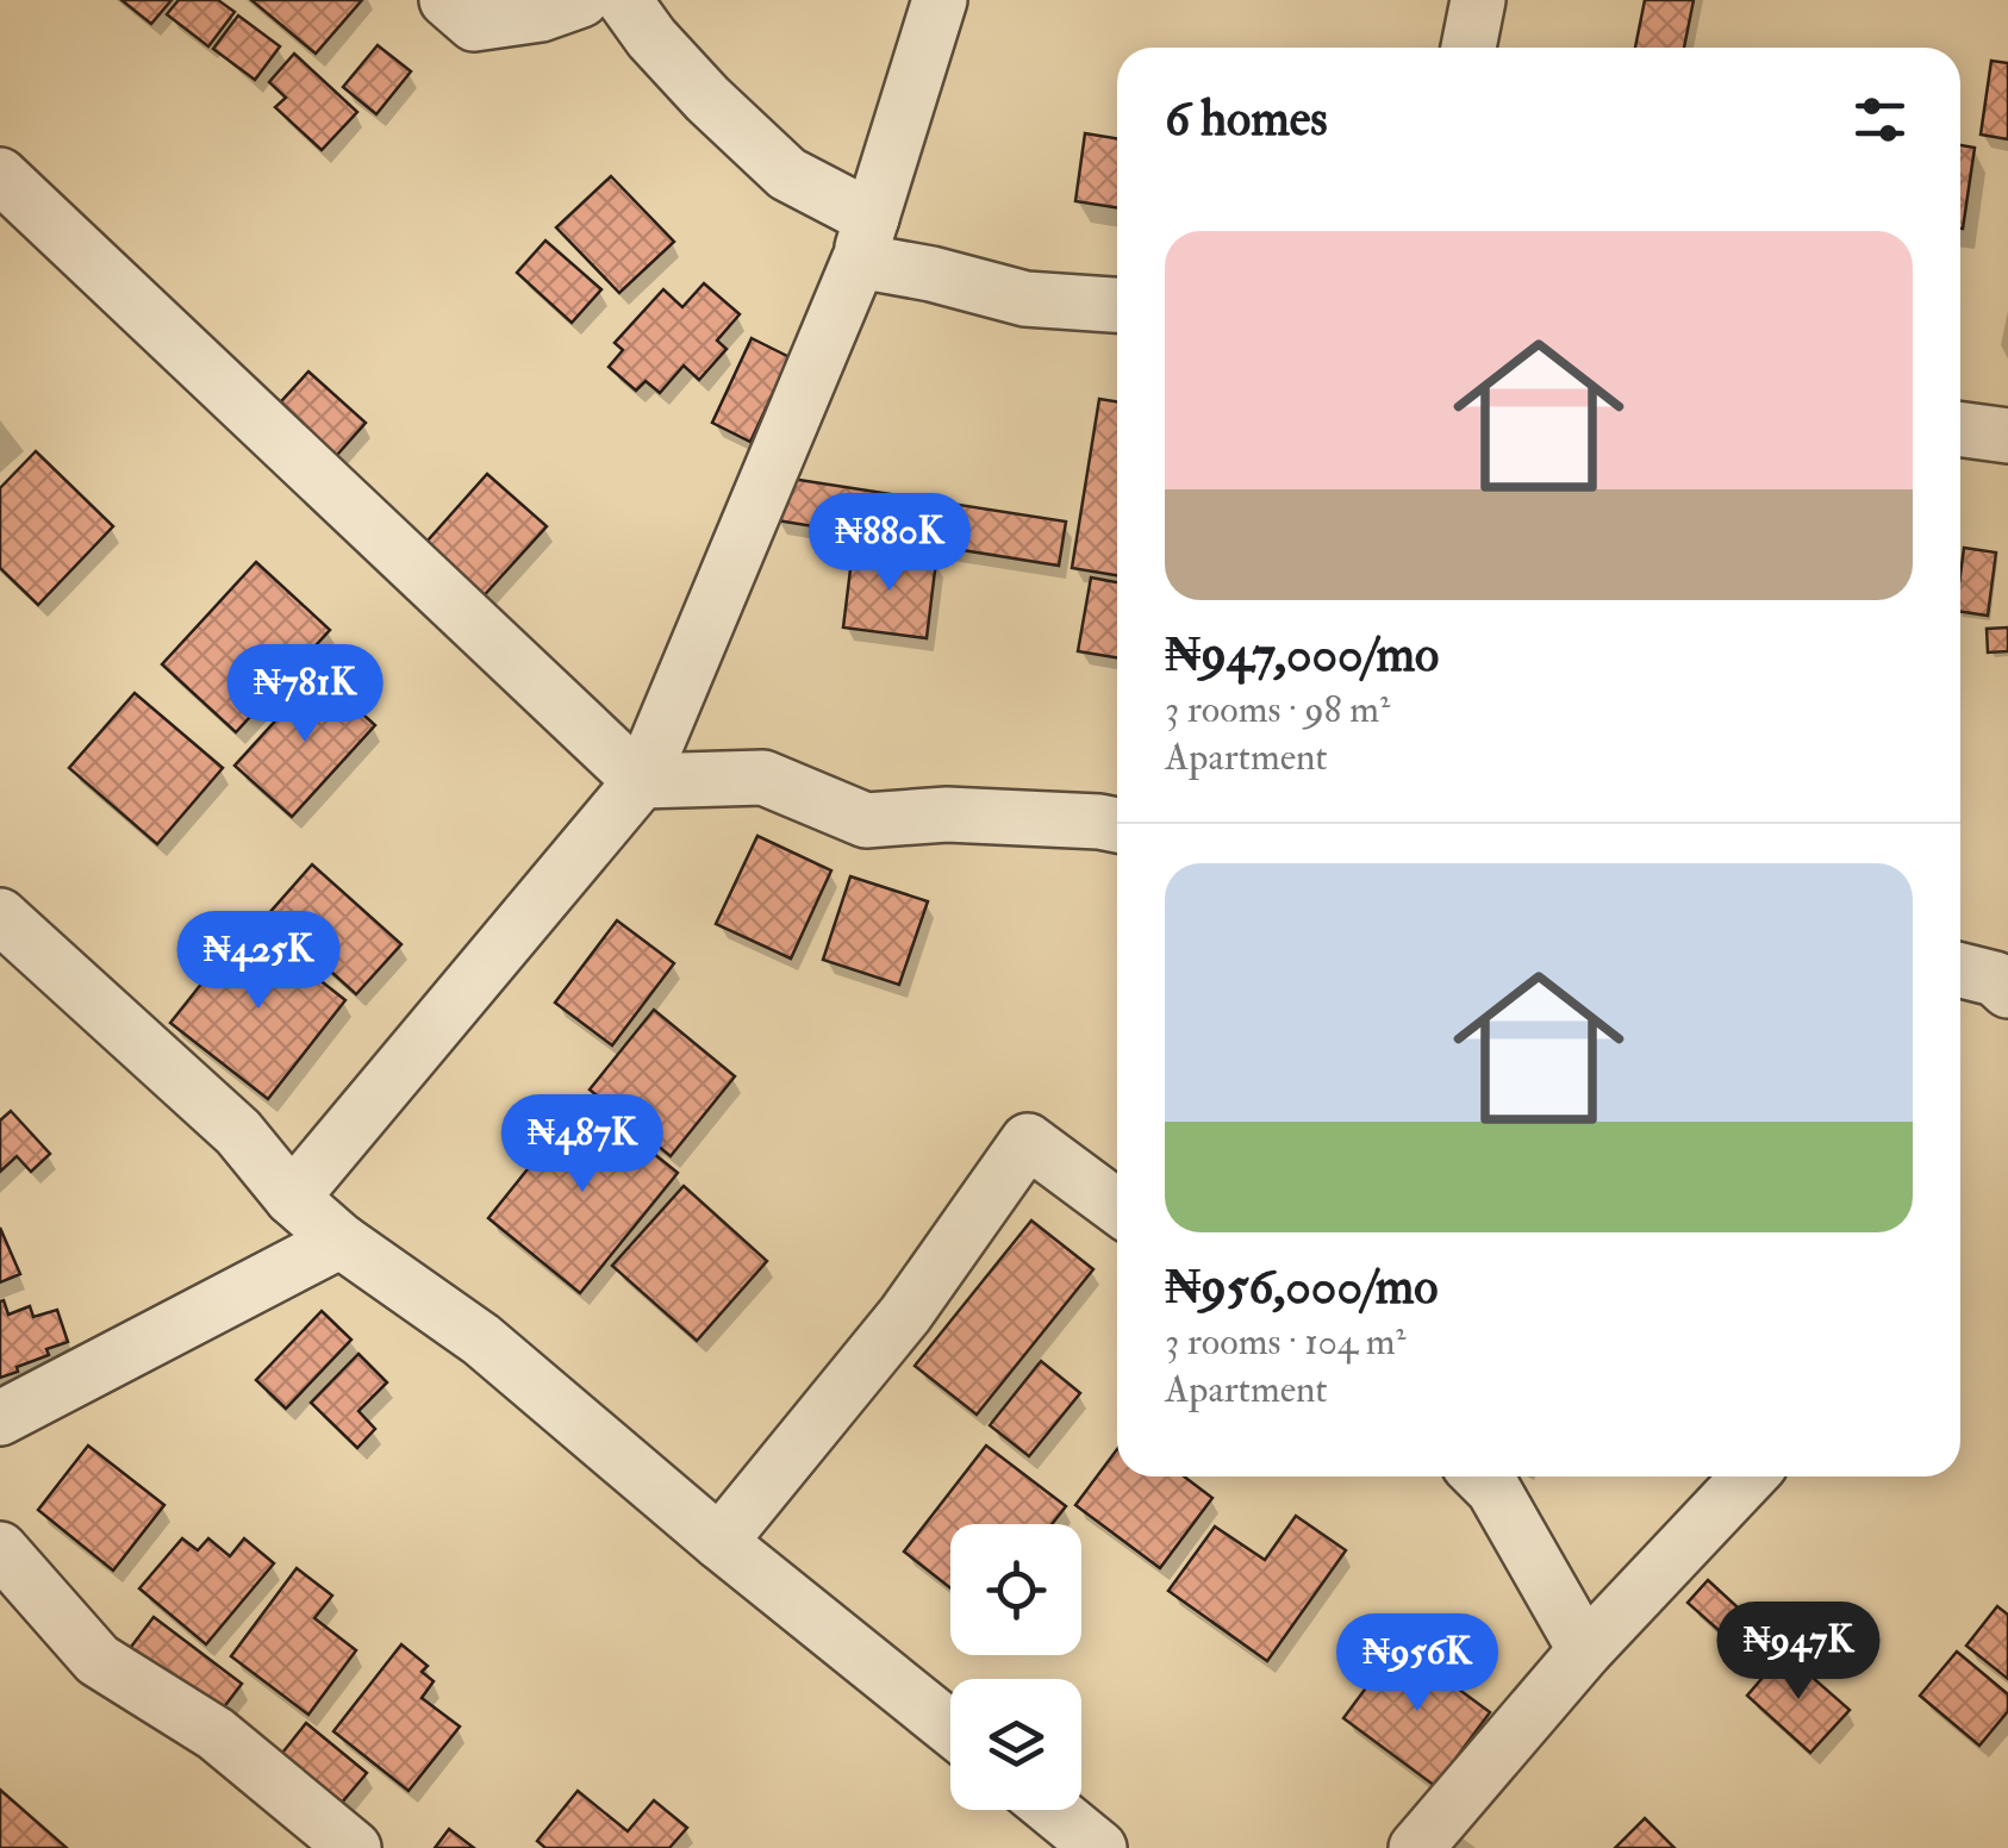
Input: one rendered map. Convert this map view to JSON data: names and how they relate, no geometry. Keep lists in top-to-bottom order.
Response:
{
  "page": {
    "heading": "6 homes",
    "list": [
      {
        "name": "₦947,000/mo",
        "note": "3 rooms · 98 m² · Apartment"
      },
      {
        "name": "₦956,000/mo",
        "note": "3 rooms · 104 m² · Apartment"
      }
    ],
    "price": [
      "₦880K",
      "₦781K",
      "₦425K",
      "₦487K",
      "₦947K",
      "₦956K"
    ]
  }
}
